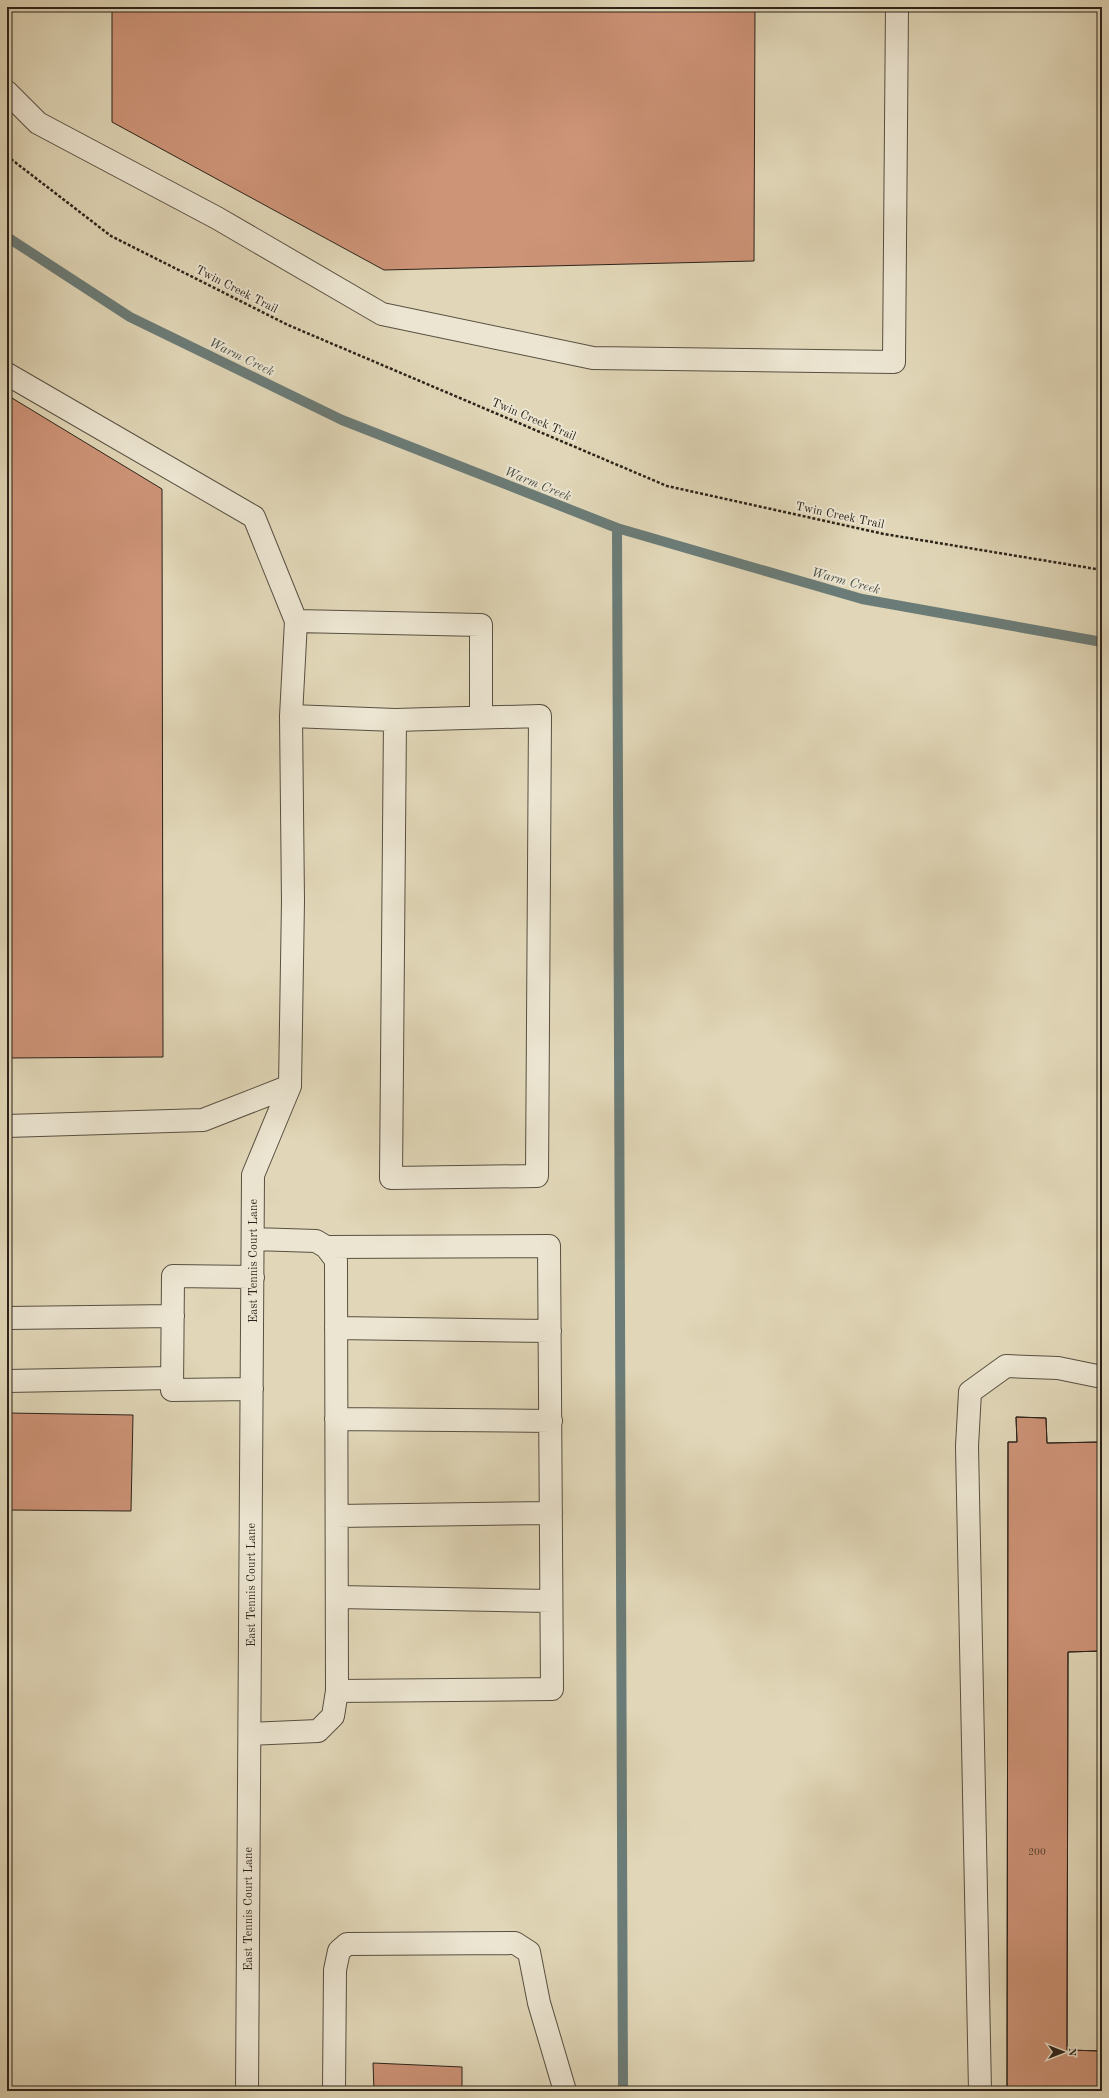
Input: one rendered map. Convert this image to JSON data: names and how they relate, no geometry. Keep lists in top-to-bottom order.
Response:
{
  "streets": {
    "street": ["East Tennis Court Lane"],
    "path": ["Twin Creek Trail"]
  },
  "water": ["Warm Creek"],
  "house_numbers": ["200"],
  "north": "right"
}
